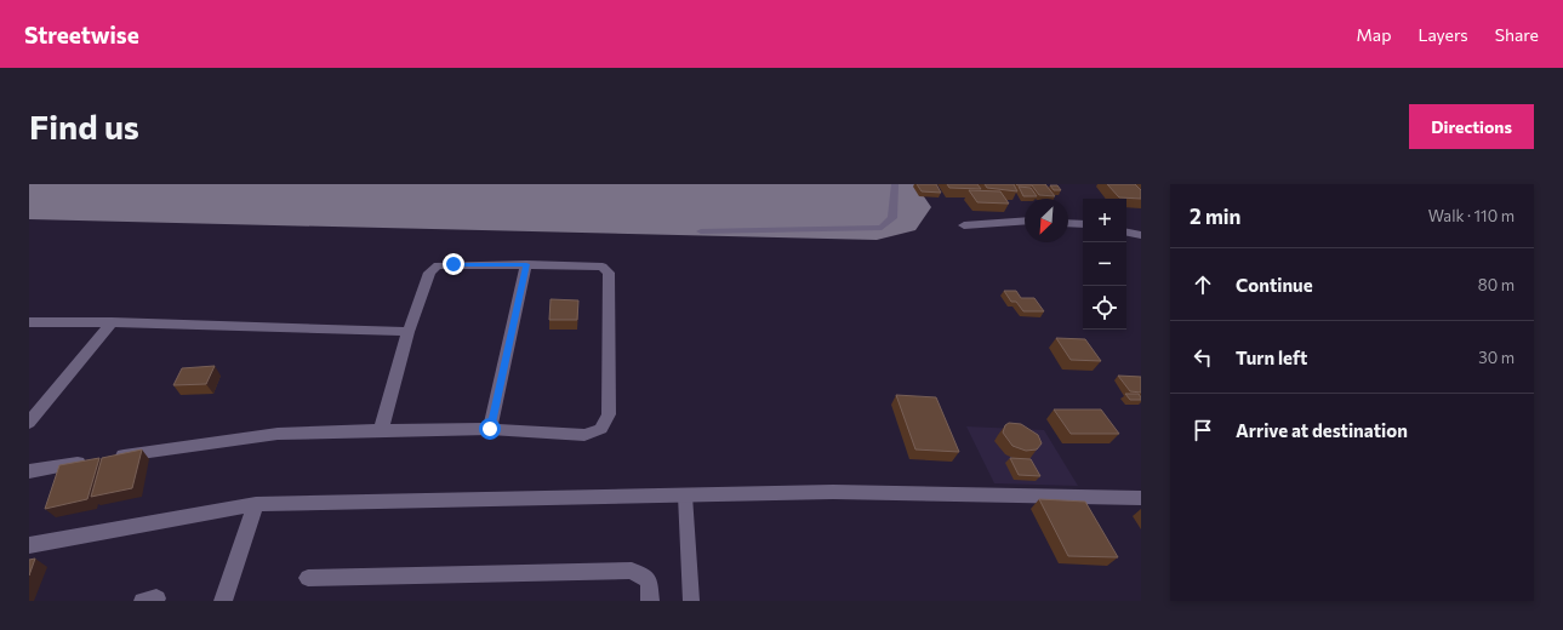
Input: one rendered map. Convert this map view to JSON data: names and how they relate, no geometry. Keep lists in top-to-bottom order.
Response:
{
  "north": "bottom left",
  "page": {
    "header": "Streetwise",
    "nav": ["Map", "Layers", "Share"],
    "buttons": "Directions",
    "title": "Find us",
    "heading": ["2 min", "Walk · 110 m"],
    "map_buttons": ["+", "−"],
    "list": [
      ["Continue", "80 m"],
      ["Turn left", "30 m"],
      "Arrive at destination"
    ]
  }
}
